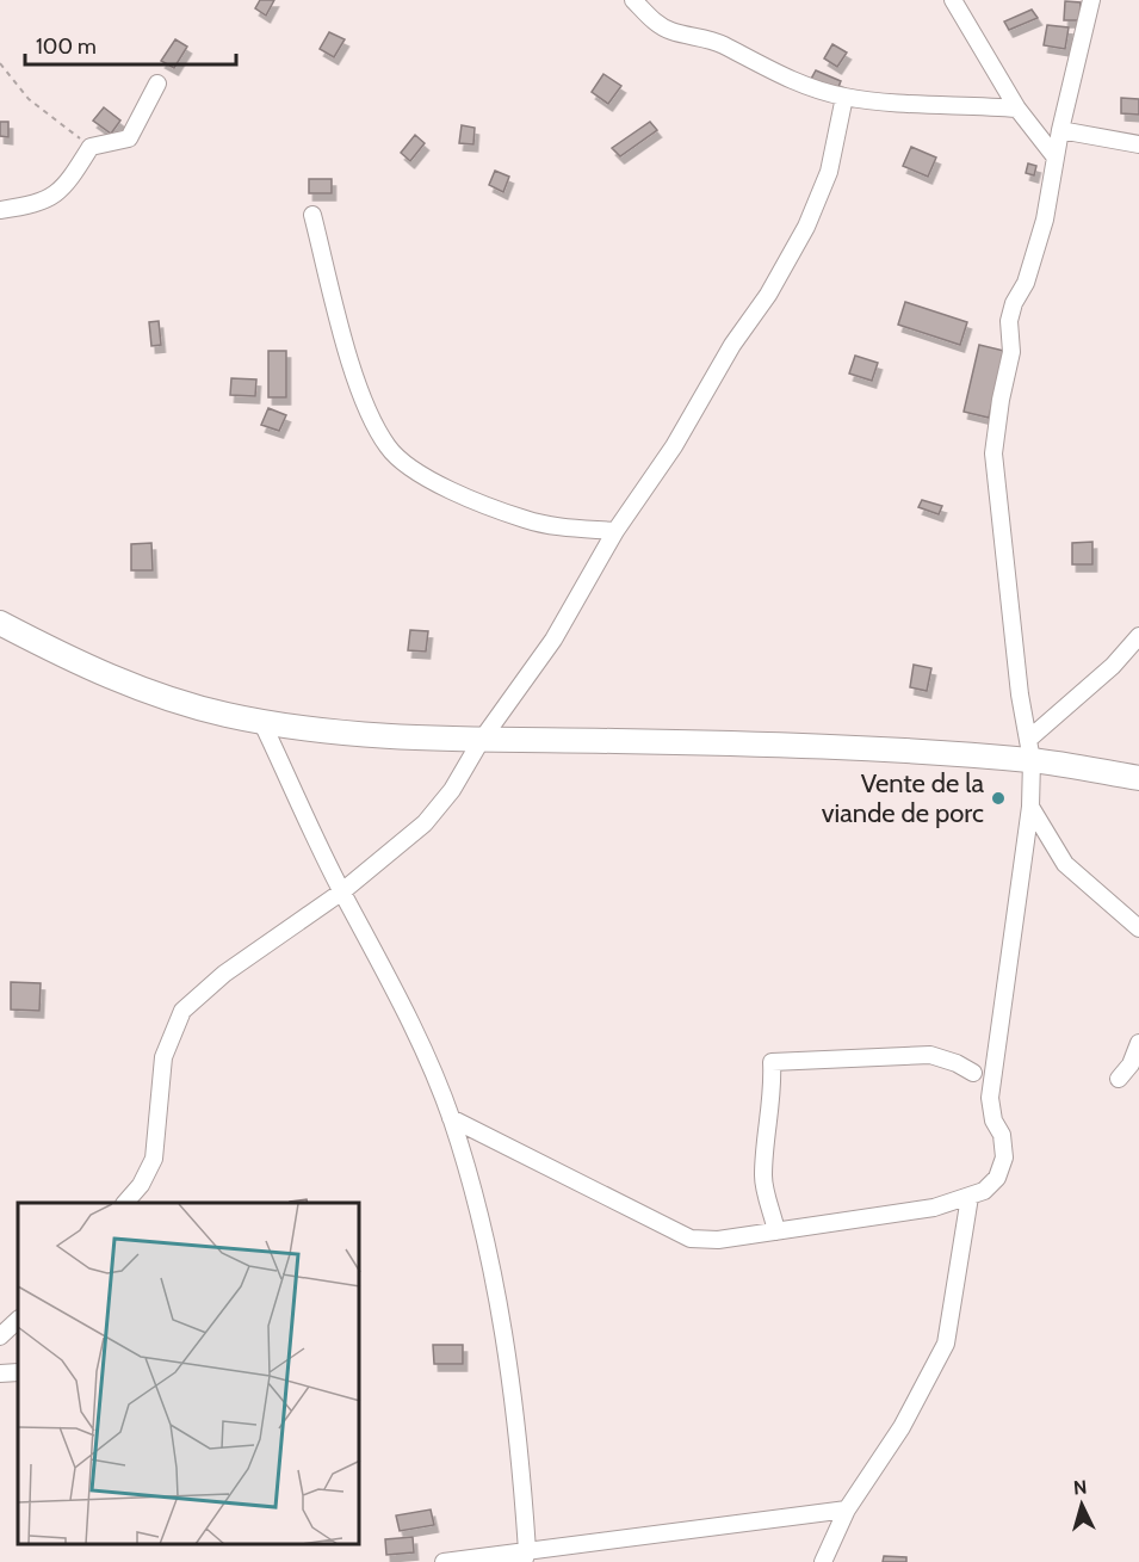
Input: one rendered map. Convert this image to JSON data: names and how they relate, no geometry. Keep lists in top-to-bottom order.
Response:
{
  "places": ["Vente de la viande de porc"],
  "scale_bar": "100 m",
  "north": "top"
}
